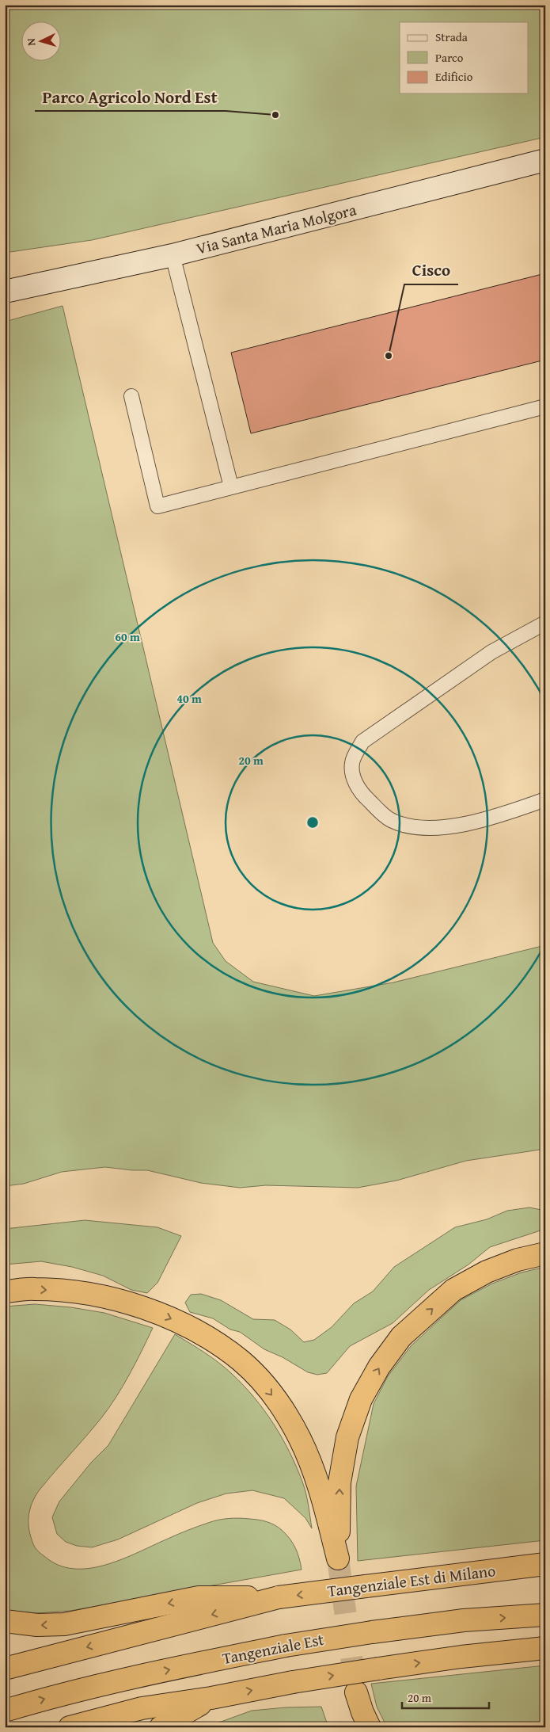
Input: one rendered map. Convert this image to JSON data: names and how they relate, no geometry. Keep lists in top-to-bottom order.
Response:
{
  "streets": {
    "highway": ["Tangenziale Est di Milano", "Tangenziale Est"],
    "street": ["Via Santa Maria Molgora"]
  },
  "places": ["Parco Agricolo Nord Est", "Cisco"],
  "legend": ["Strada", "Parco", "Edificio"],
  "scale_bar": "20 m",
  "north": "left",
  "rings": ["60 m", "40 m", "20 m"]
}
